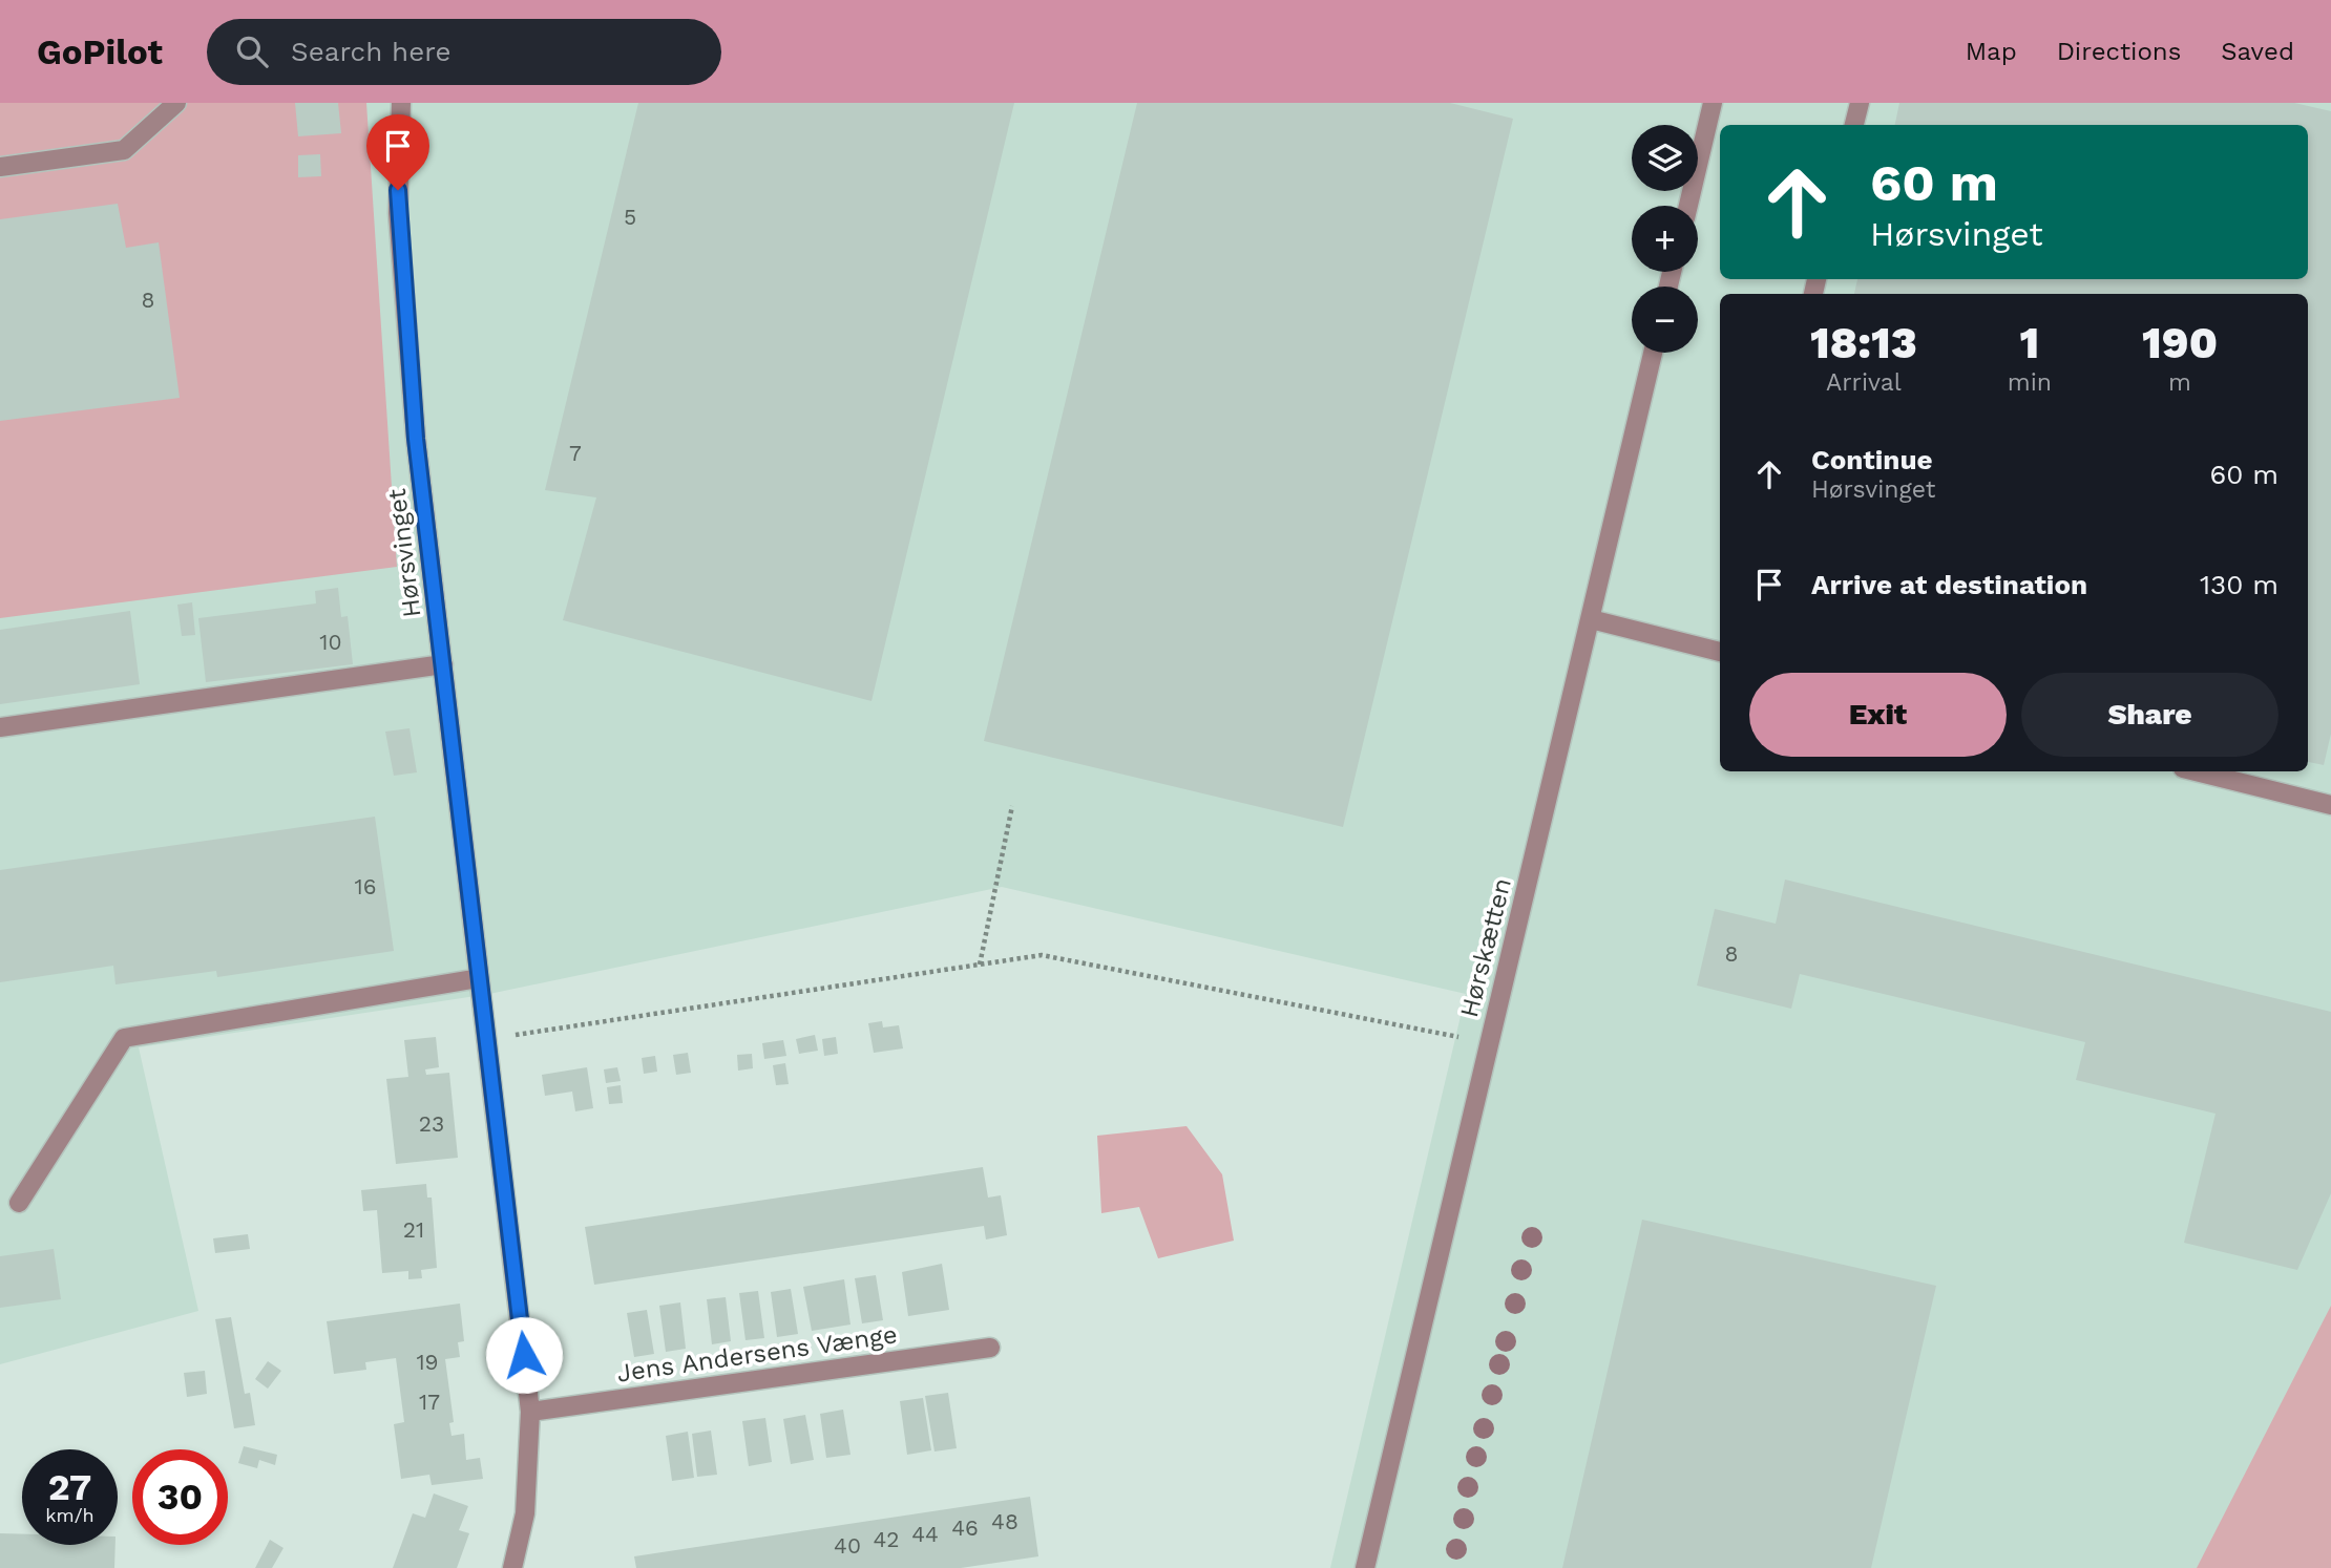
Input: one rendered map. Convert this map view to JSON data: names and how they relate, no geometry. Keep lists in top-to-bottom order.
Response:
{
  "streets": {
    "street": ["Hørsvinget", "Hørskætten", "Jens Andersens Vænge"]
  },
  "house_numbers": [
    "5",
    "8",
    "7",
    "10",
    "16",
    "8",
    "23",
    "21",
    "19",
    "17",
    "48",
    "46",
    "44",
    "42",
    "40"
  ],
  "page": {
    "header": "GoPilot",
    "search": "Search here",
    "nav": ["Map", "Directions", "Saved"],
    "map_buttons": ["+", "−"],
    "turn": ["60 m", "Hørsvinget"],
    "eta": [
      "18:13",
      "Arrival",
      "1",
      "min",
      "190",
      "m"
    ],
    "list": [
      {
        "name": "Continue",
        "note": "Hørsvinget",
        "value": "60 m"
      },
      {
        "name": "Arrive at destination",
        "value": "130 m"
      }
    ],
    "buttons": ["Exit", "Share"],
    "speed": "27 km/h",
    "limit": "30"
  }
}
